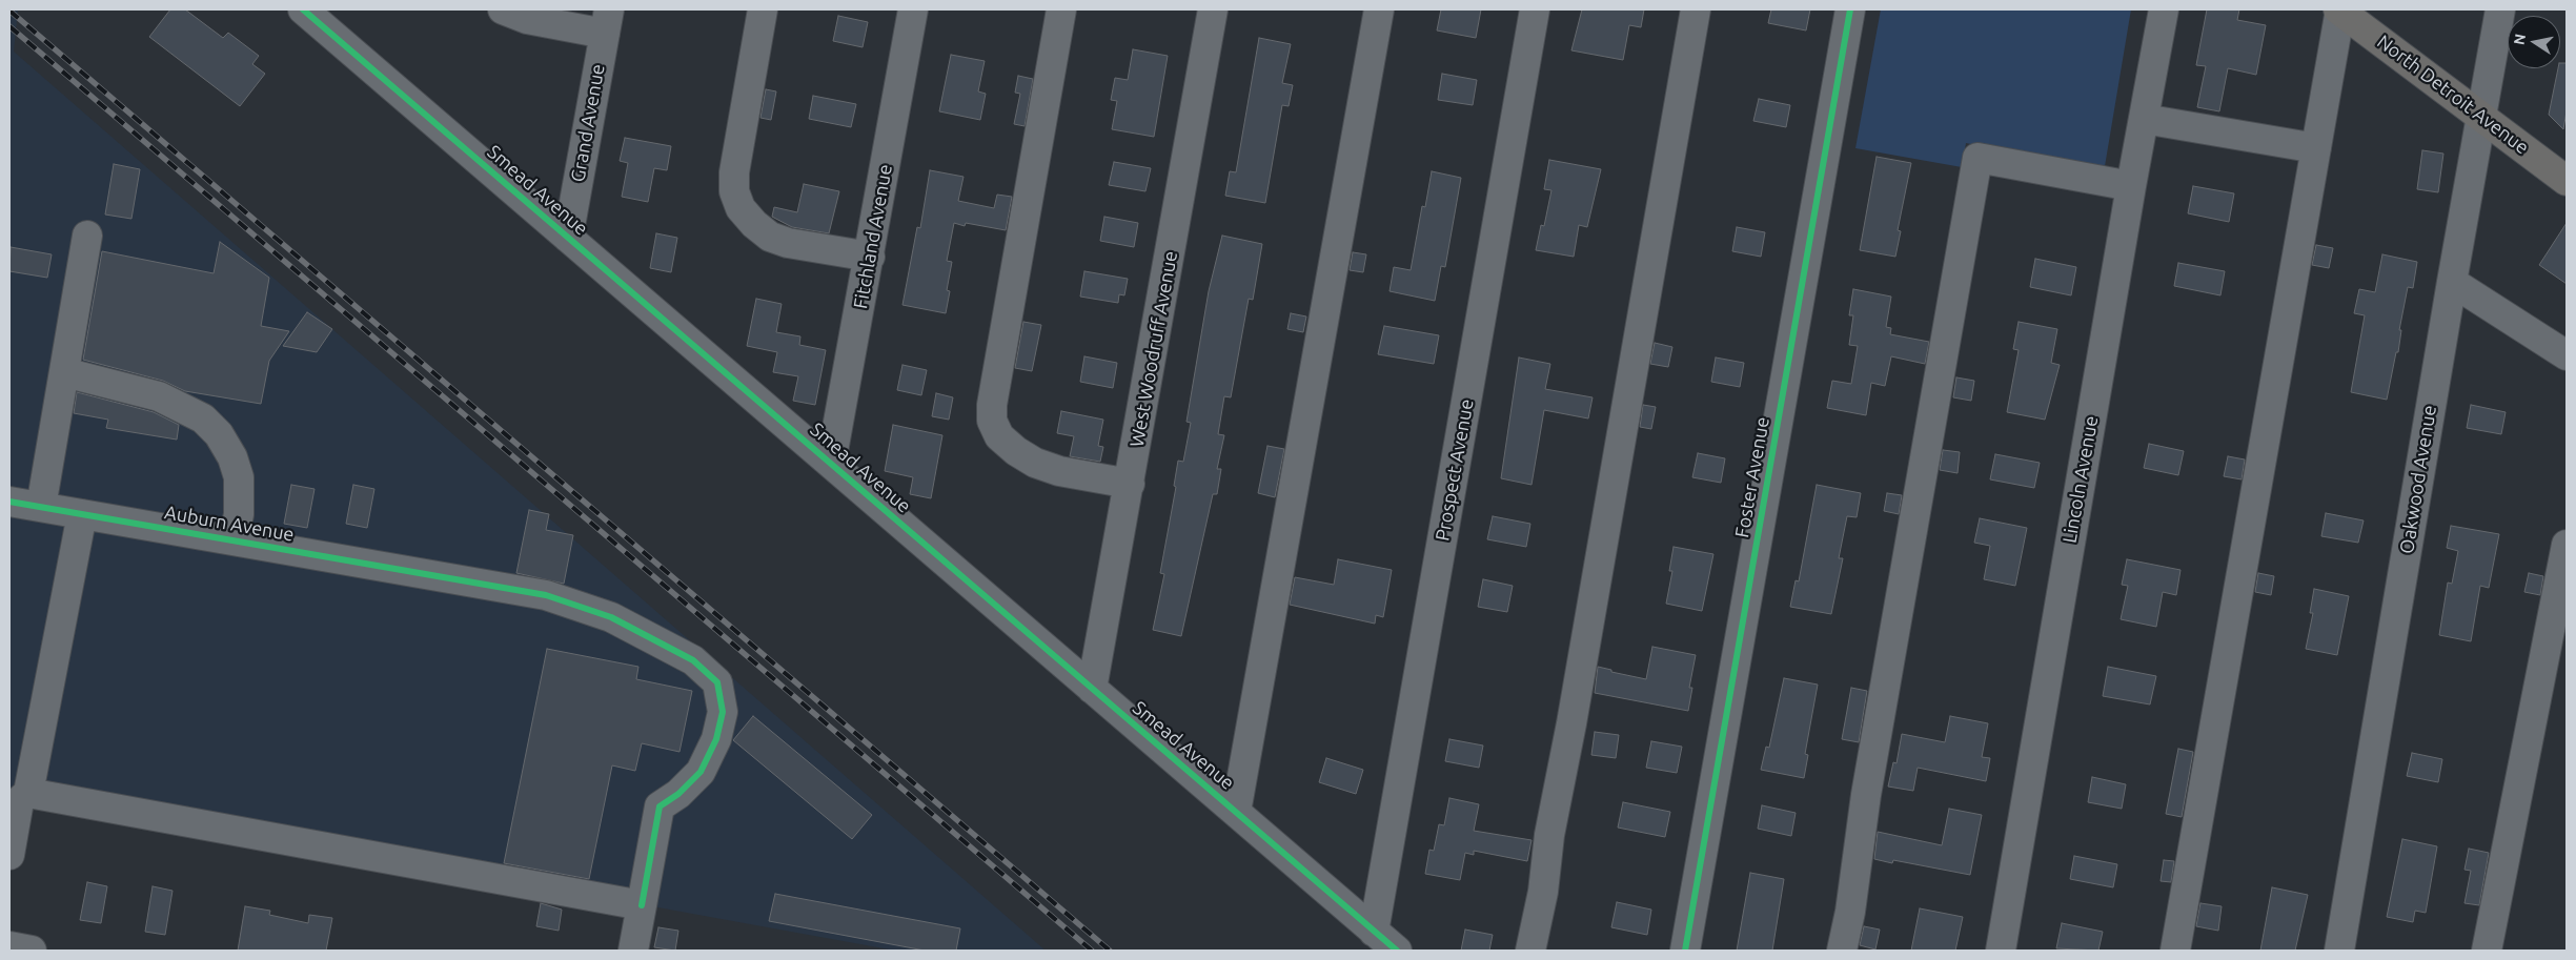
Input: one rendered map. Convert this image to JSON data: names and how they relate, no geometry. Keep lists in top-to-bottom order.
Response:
{
  "streets": {
    "main road": ["North Detroit Avenue"],
    "street": [
      "Grand Avenue",
      "Smead Avenue",
      "Fitchland Avenue",
      "West Woodruff Avenue",
      "Prospect Avenue",
      "Foster Avenue",
      "Lincoln Avenue",
      "Oakwood Avenue",
      "Auburn Avenue"
    ]
  },
  "crossings": [
    ["North Detroit Avenue", "Oakwood Avenue"],
    ["Grand Avenue", "Smead Avenue"],
    ["Smead Avenue", "Fitchland Avenue"],
    ["Smead Avenue", "West Woodruff Avenue"],
    ["Smead Avenue", "Prospect Avenue"]
  ],
  "north": "left"
}
